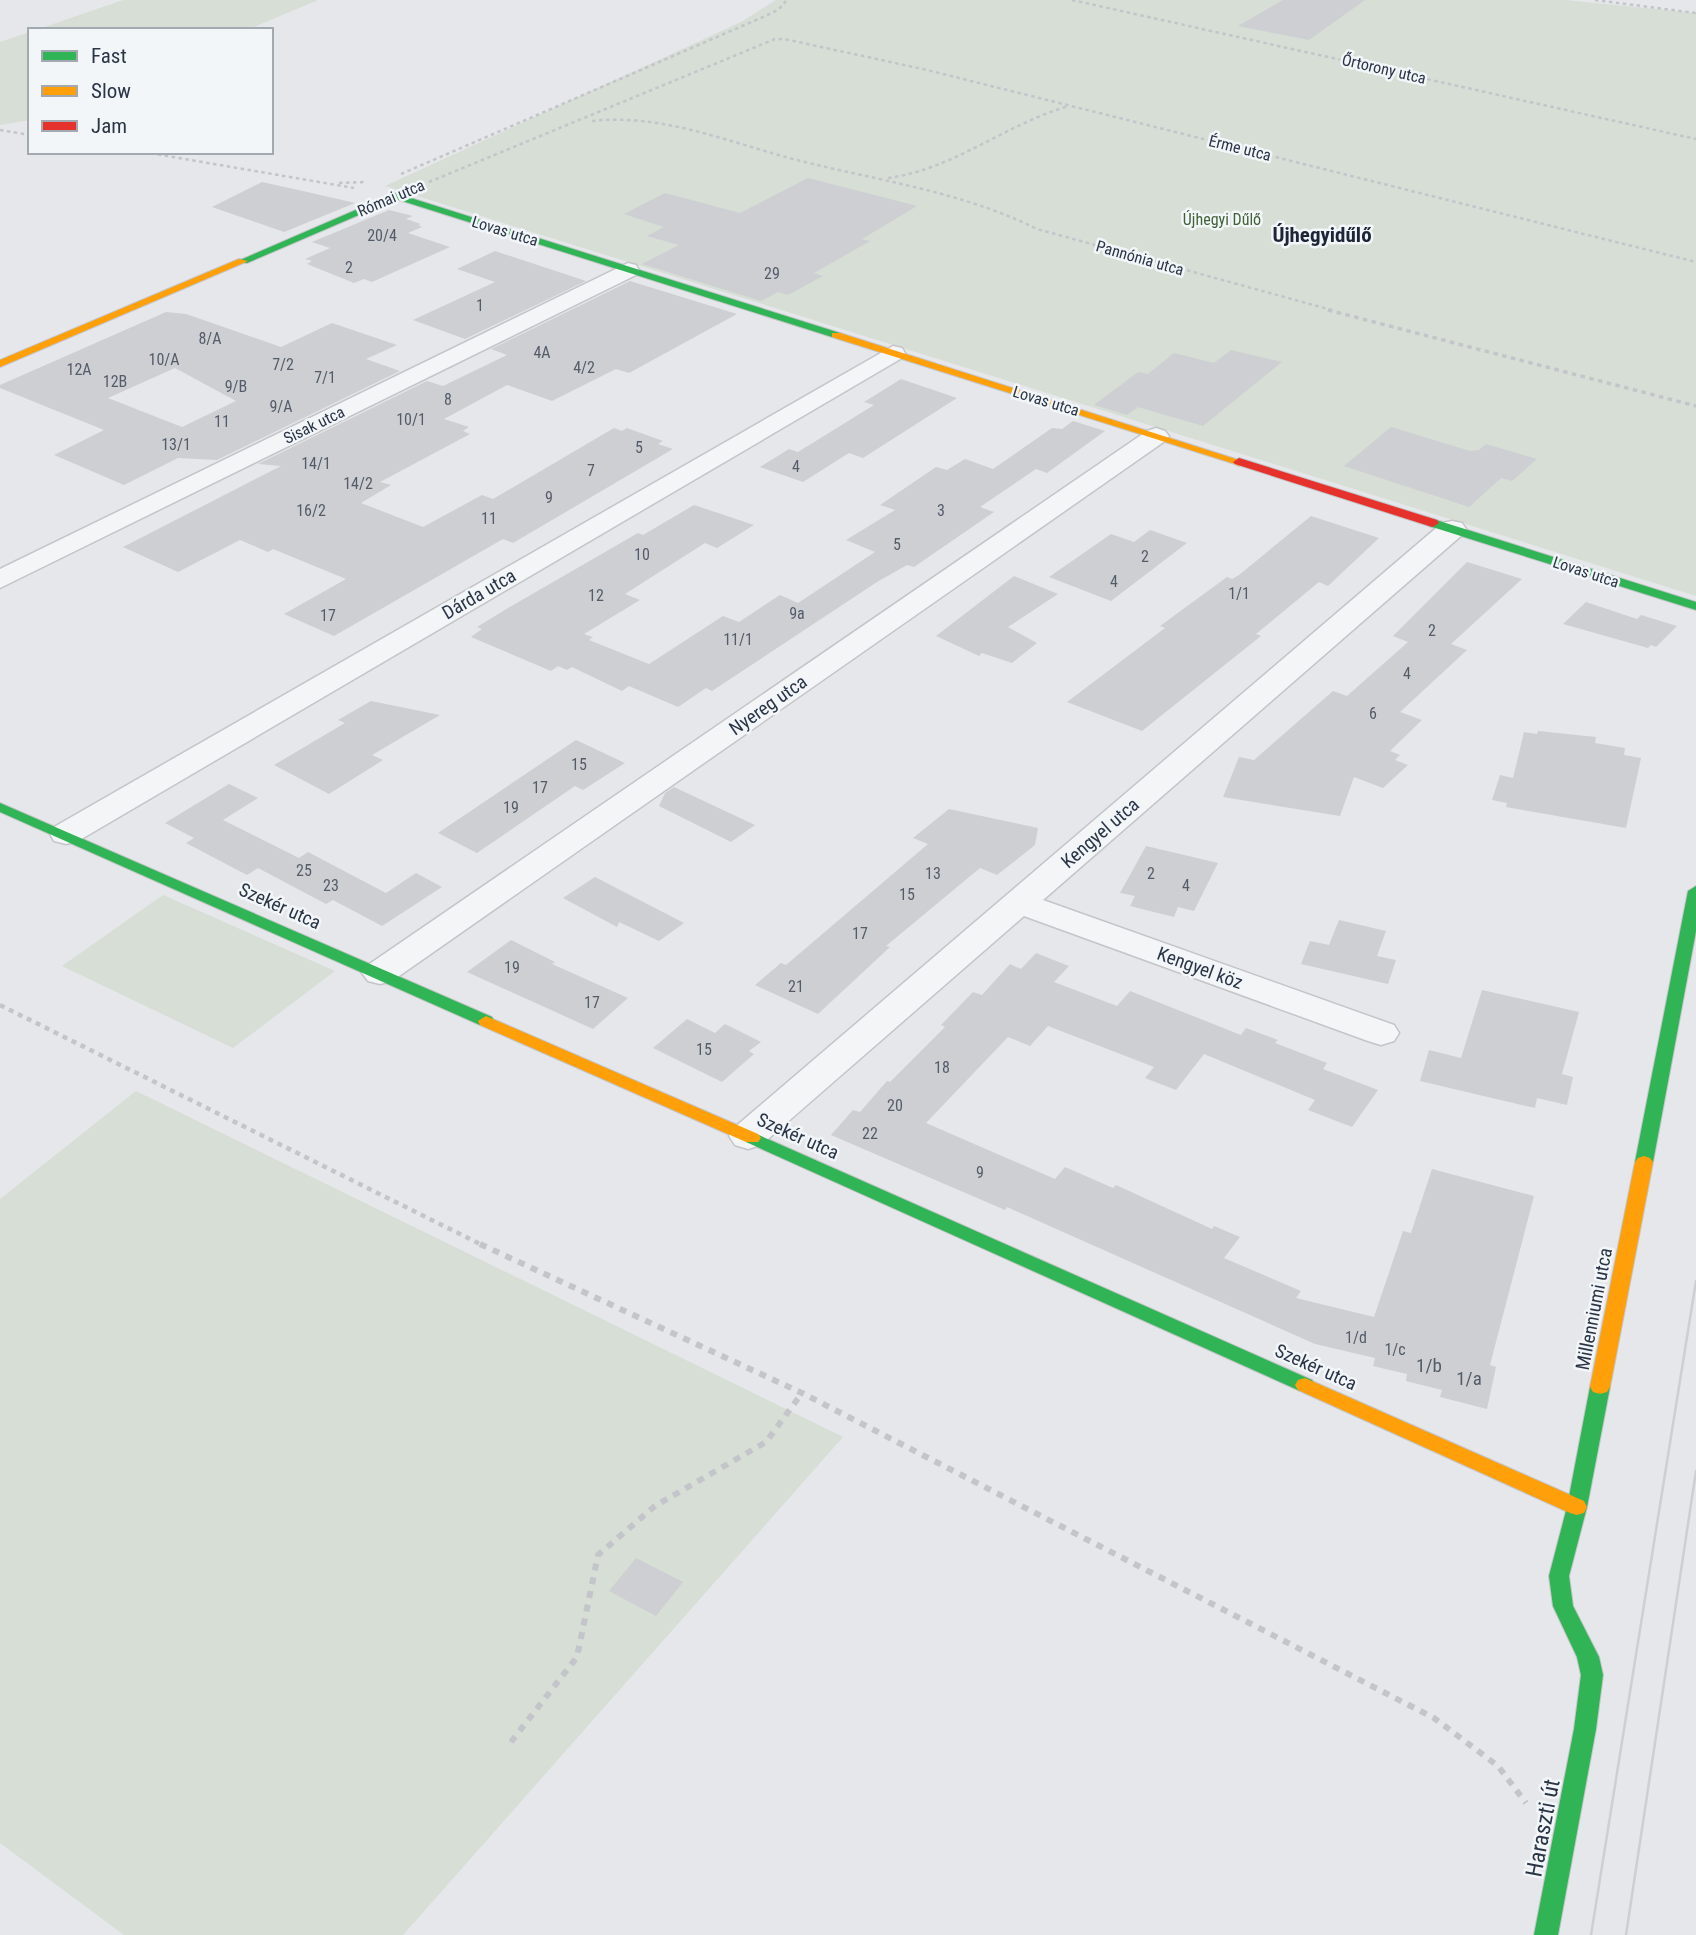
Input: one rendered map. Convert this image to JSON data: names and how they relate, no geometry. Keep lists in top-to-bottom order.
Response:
{
  "streets": {
    "street": [
      "Római utca",
      "Lovas utca",
      "Sisak utca",
      "Dárda utca",
      "Nyereg utca",
      "Kengyel utca",
      "Szekér utca",
      "Kengyel köz",
      "Millenniumi utca",
      "Haraszti út"
    ],
    "path": ["Őrtorony utca", "Érme utca", "Pannónia utca"]
  },
  "crossings": [
    ["Érme utca", "Római utca"],
    ["Római utca", "Lovas utca"],
    ["Római utca", "Pannónia utca"],
    ["Lovas utca", "Sisak utca"],
    ["Lovas utca", "Dárda utca"],
    ["Lovas utca", "Nyereg utca"],
    ["Lovas utca", "Kengyel utca"],
    ["Dárda utca", "Szekér utca"],
    ["Nyereg utca", "Szekér utca"],
    ["Kengyel utca", "Szekér utca"],
    ["Kengyel utca", "Kengyel köz"],
    ["Szekér utca", "Millenniumi utca"],
    ["Millenniumi utca", "Haraszti út"]
  ],
  "districts": ["Újhegyidűlő"],
  "parks": ["Újhegyi Dűlő"],
  "house_numbers": [
    "20/4",
    "2",
    "29",
    "1",
    "8/A",
    "4A",
    "10/A",
    "7/2",
    "4/2",
    "12A",
    "7/1",
    "12B",
    "9/B",
    "8",
    "9/A",
    "10/1",
    "11",
    "13/1",
    "5",
    "14/1",
    "4",
    "7",
    "14/2",
    "9",
    "16/2",
    "3",
    "11",
    "5",
    "10",
    "2",
    "4",
    "1/1",
    "12",
    "9a",
    "17",
    "2",
    "11/1",
    "4",
    "6",
    "15",
    "17",
    "19",
    "25",
    "13",
    "2",
    "23",
    "4",
    "15",
    "17",
    "19",
    "21",
    "17",
    "15",
    "18",
    "20",
    "22",
    "9",
    "1/d",
    "1/c",
    "1/b",
    "1/a"
  ],
  "legend": ["Fast", "Slow", "Jam"]
}
